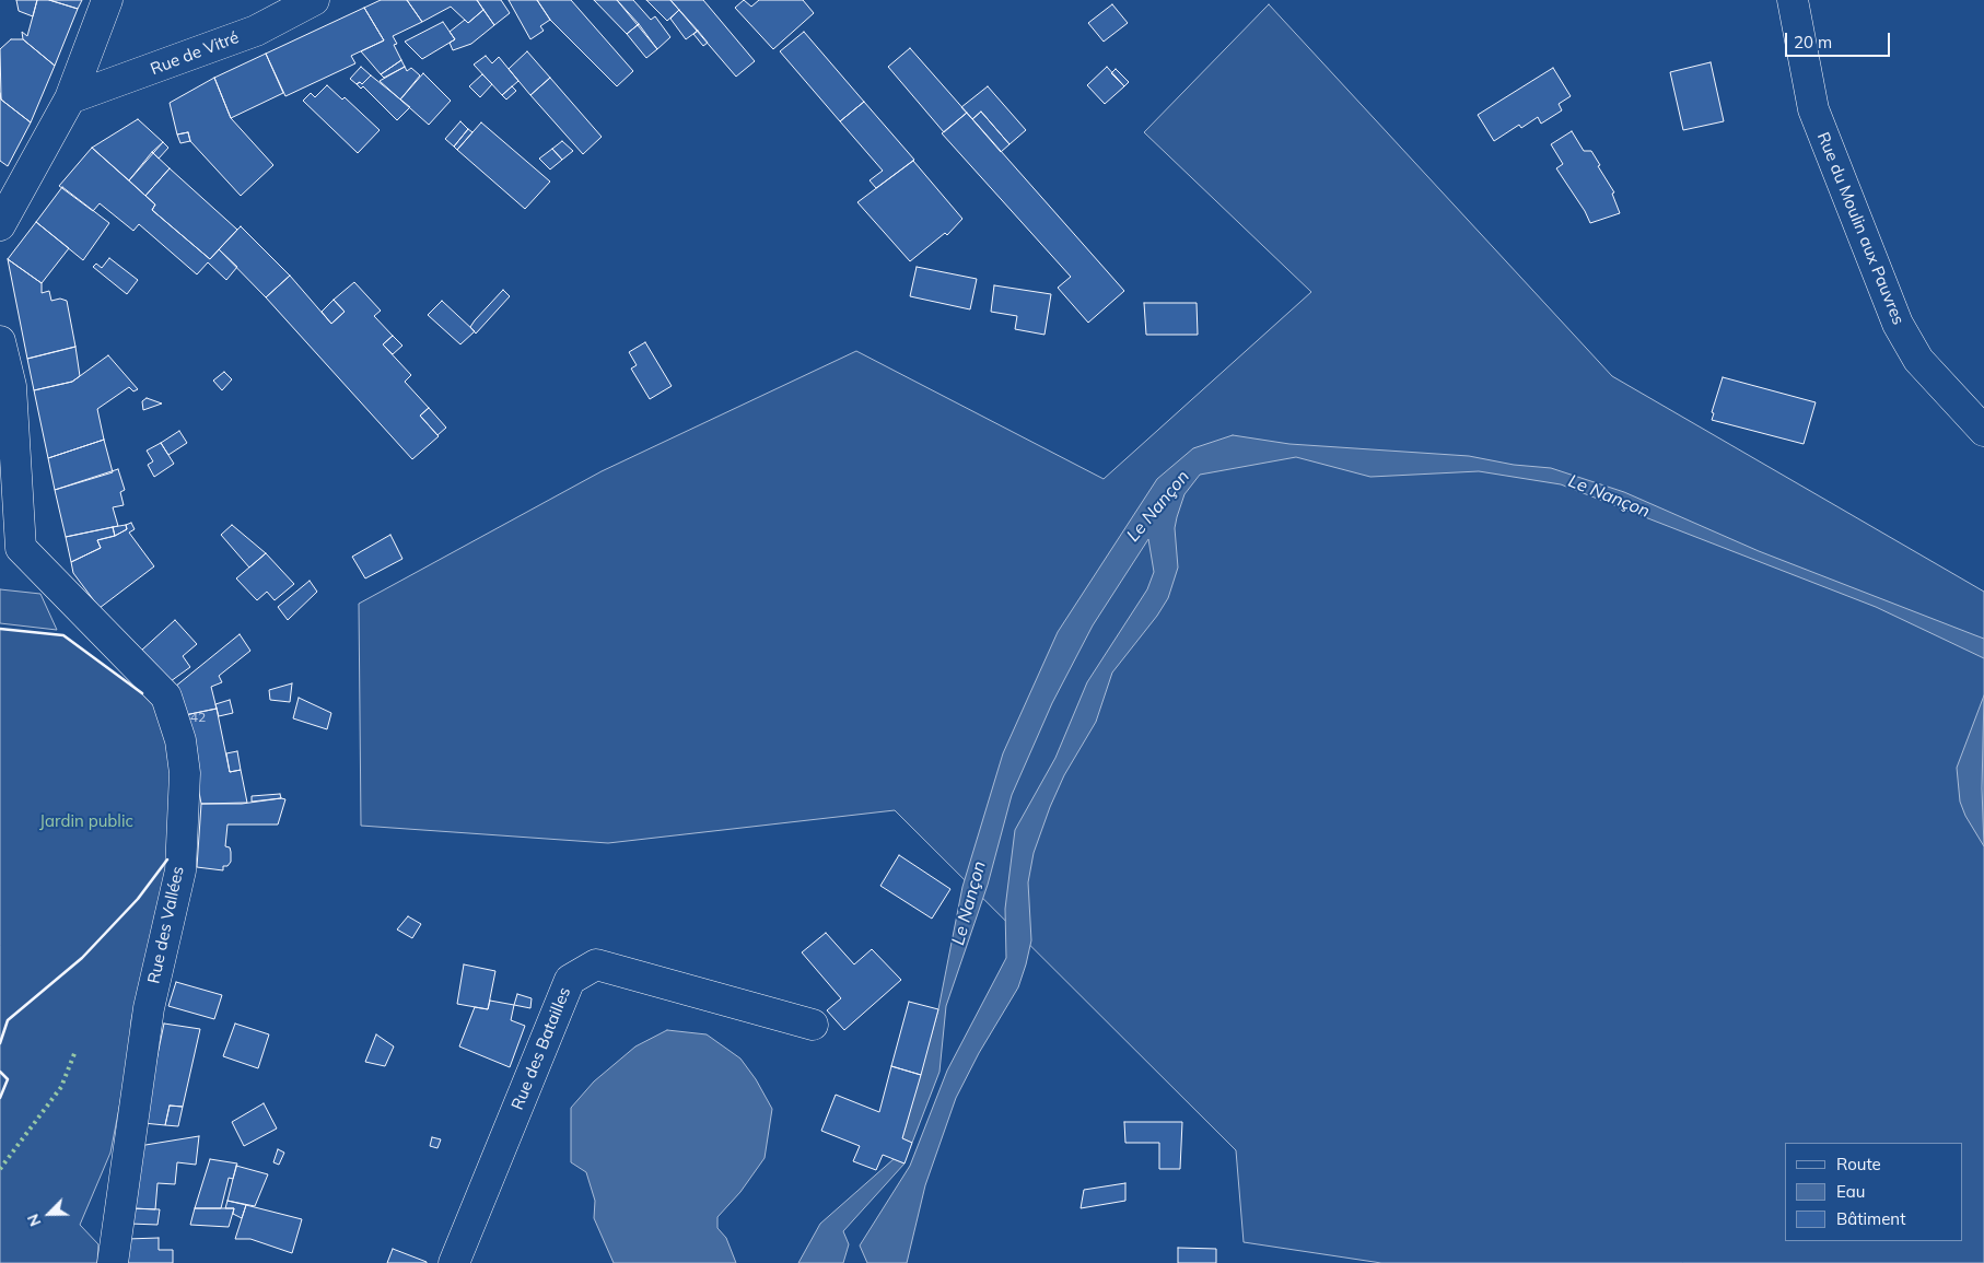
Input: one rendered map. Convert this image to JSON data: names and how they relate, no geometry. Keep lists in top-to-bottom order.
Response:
{
  "streets": {
    "street": [
      "Rue de Vitré",
      "Rue du Moulin aux Pauvres",
      "Rue des Vallées",
      "Rue des Batailles"
    ]
  },
  "water": ["Le Nançon"],
  "parks": ["Jardin public"],
  "house_numbers": ["42"],
  "legend": ["Route", "Eau", "Bâtiment"],
  "scale_bar": "20 m",
  "north": "bottom left"
}
